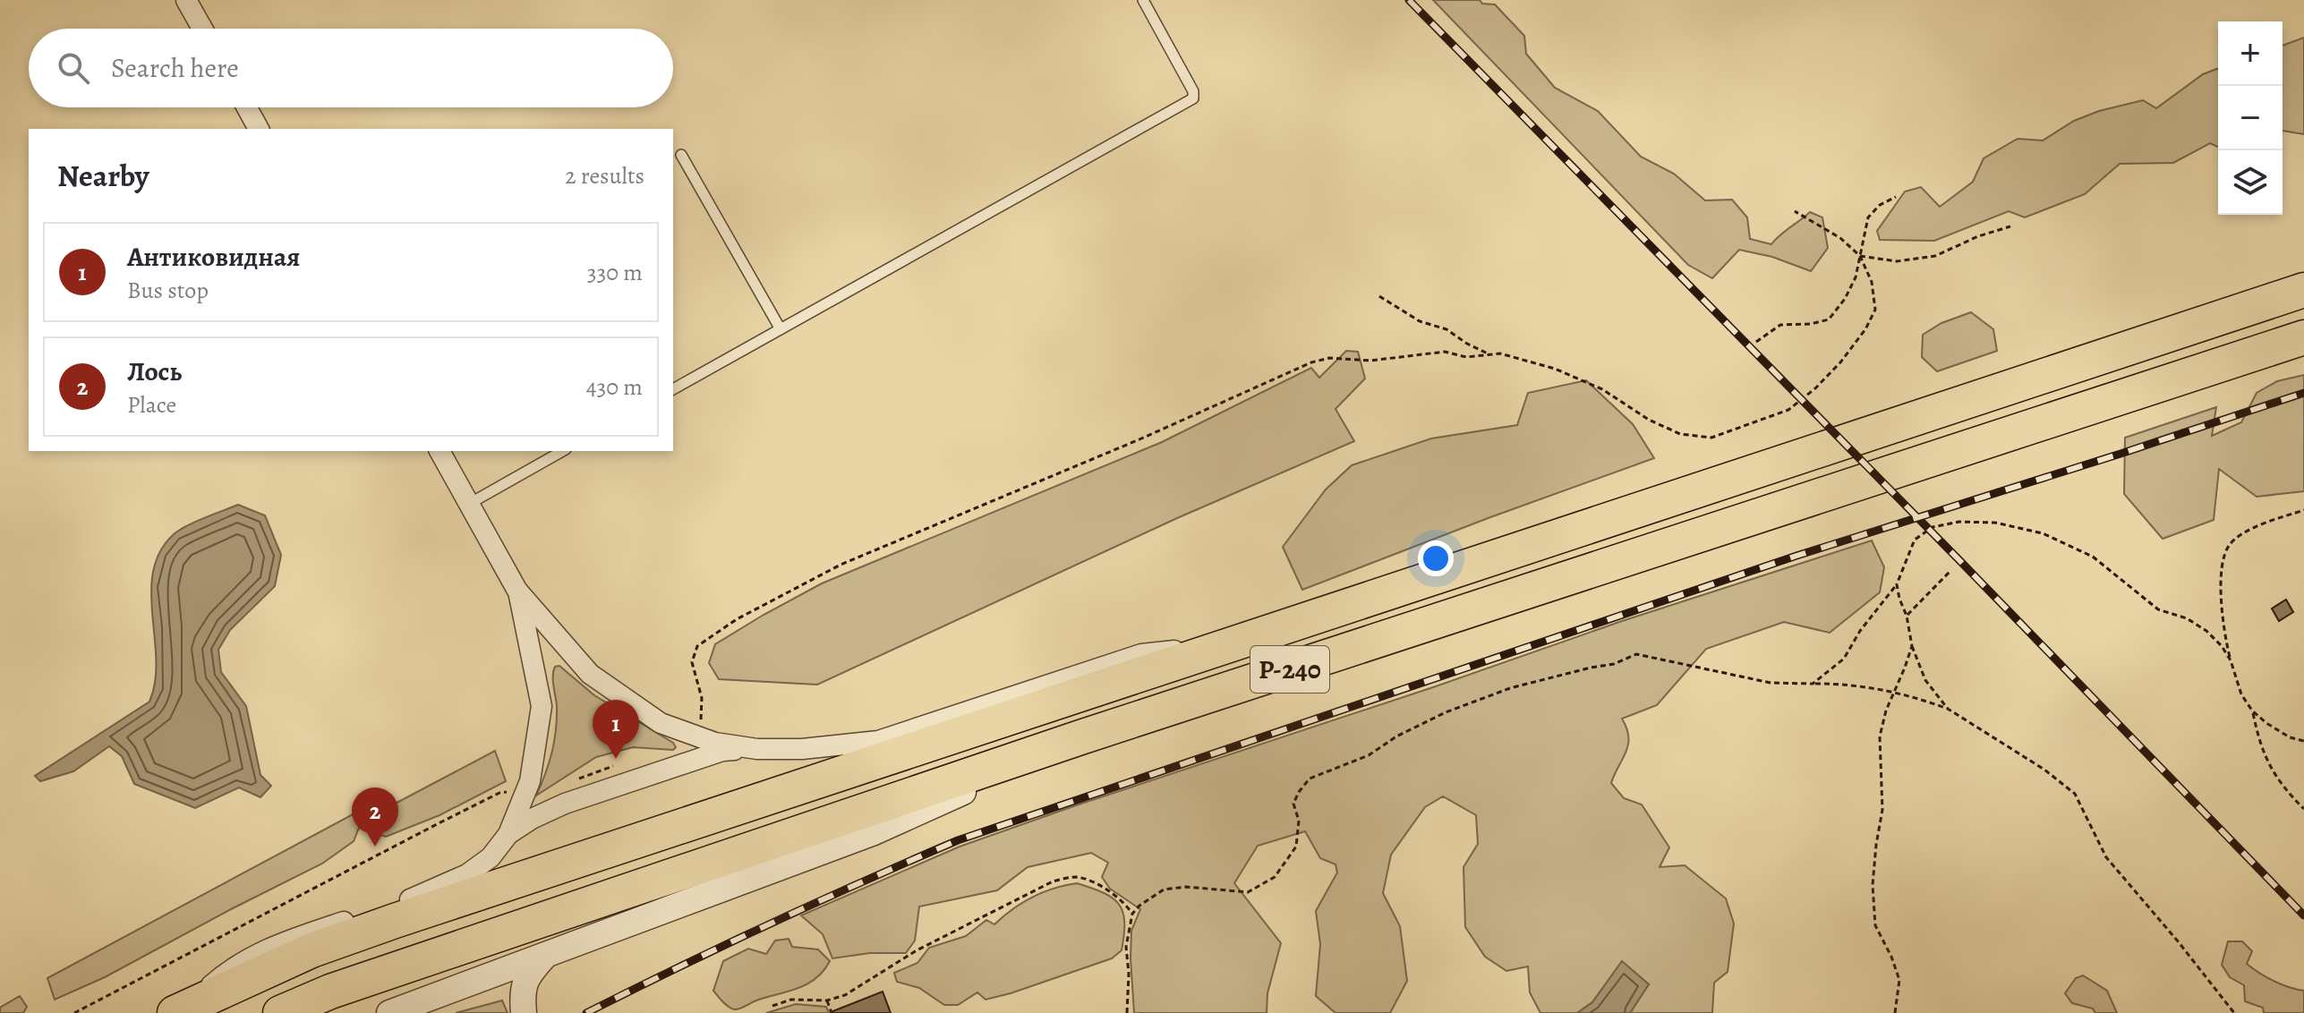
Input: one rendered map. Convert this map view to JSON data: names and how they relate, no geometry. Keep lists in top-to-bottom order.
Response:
{
  "streets": {
    "highway": ["Р-240"]
  },
  "page": {
    "map_buttons": ["+", "−"],
    "search": "Search here",
    "heading": ["Nearby", "2 results"],
    "list": [
      {
        "mark": "1",
        "name": "Антиковидная",
        "note": "Bus stop",
        "value": "330 m"
      },
      {
        "mark": "2",
        "name": "Лось",
        "note": "Place",
        "value": "430 m"
      }
    ],
    "pins": ["1", "2"]
  }
}
